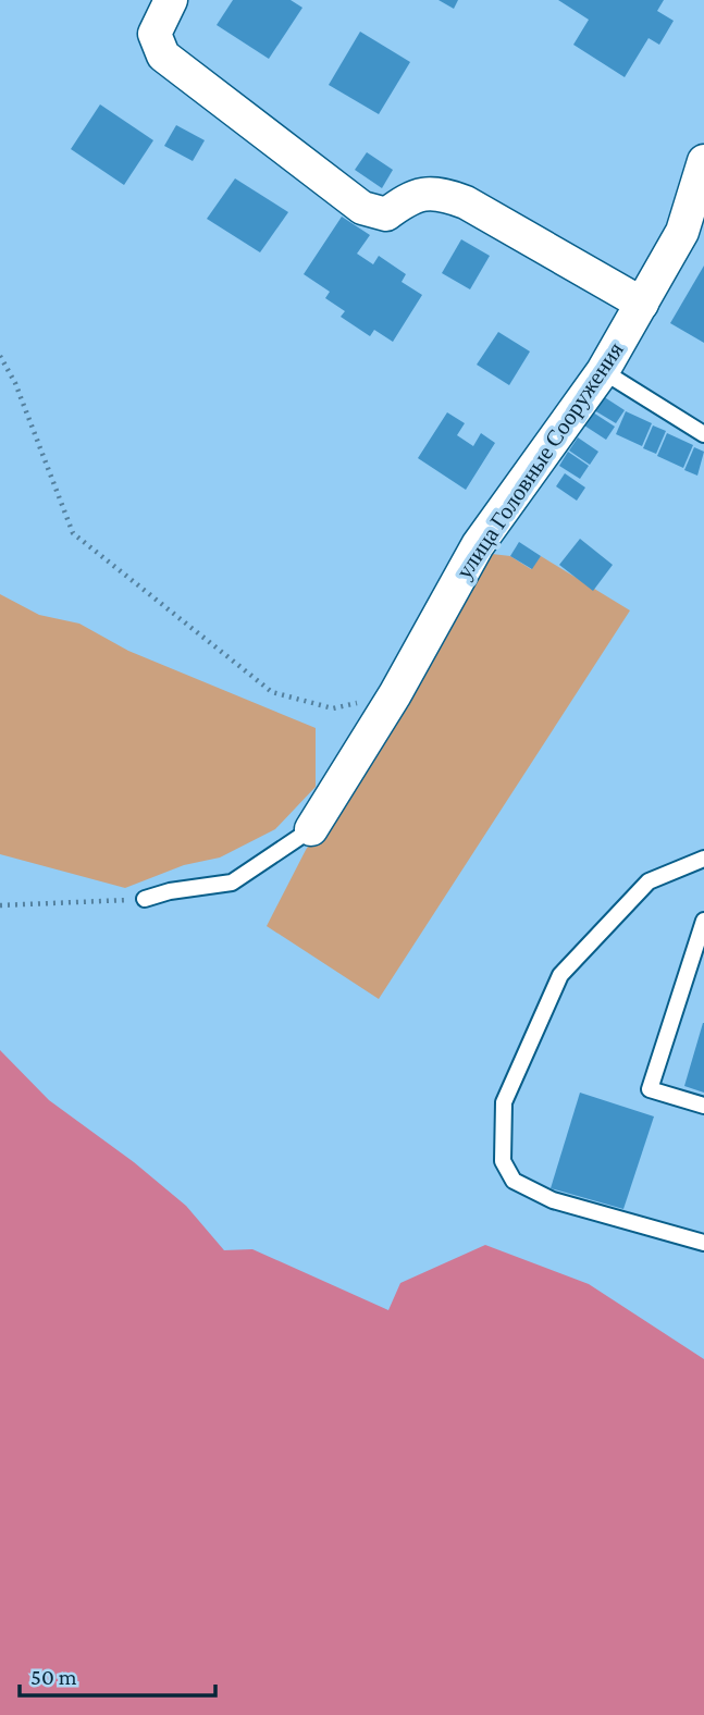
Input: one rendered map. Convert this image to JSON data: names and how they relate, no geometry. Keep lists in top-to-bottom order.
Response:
{
  "streets": {
    "street": ["улица Головные Сооружения"]
  },
  "scale_bar": "50 m"
}
